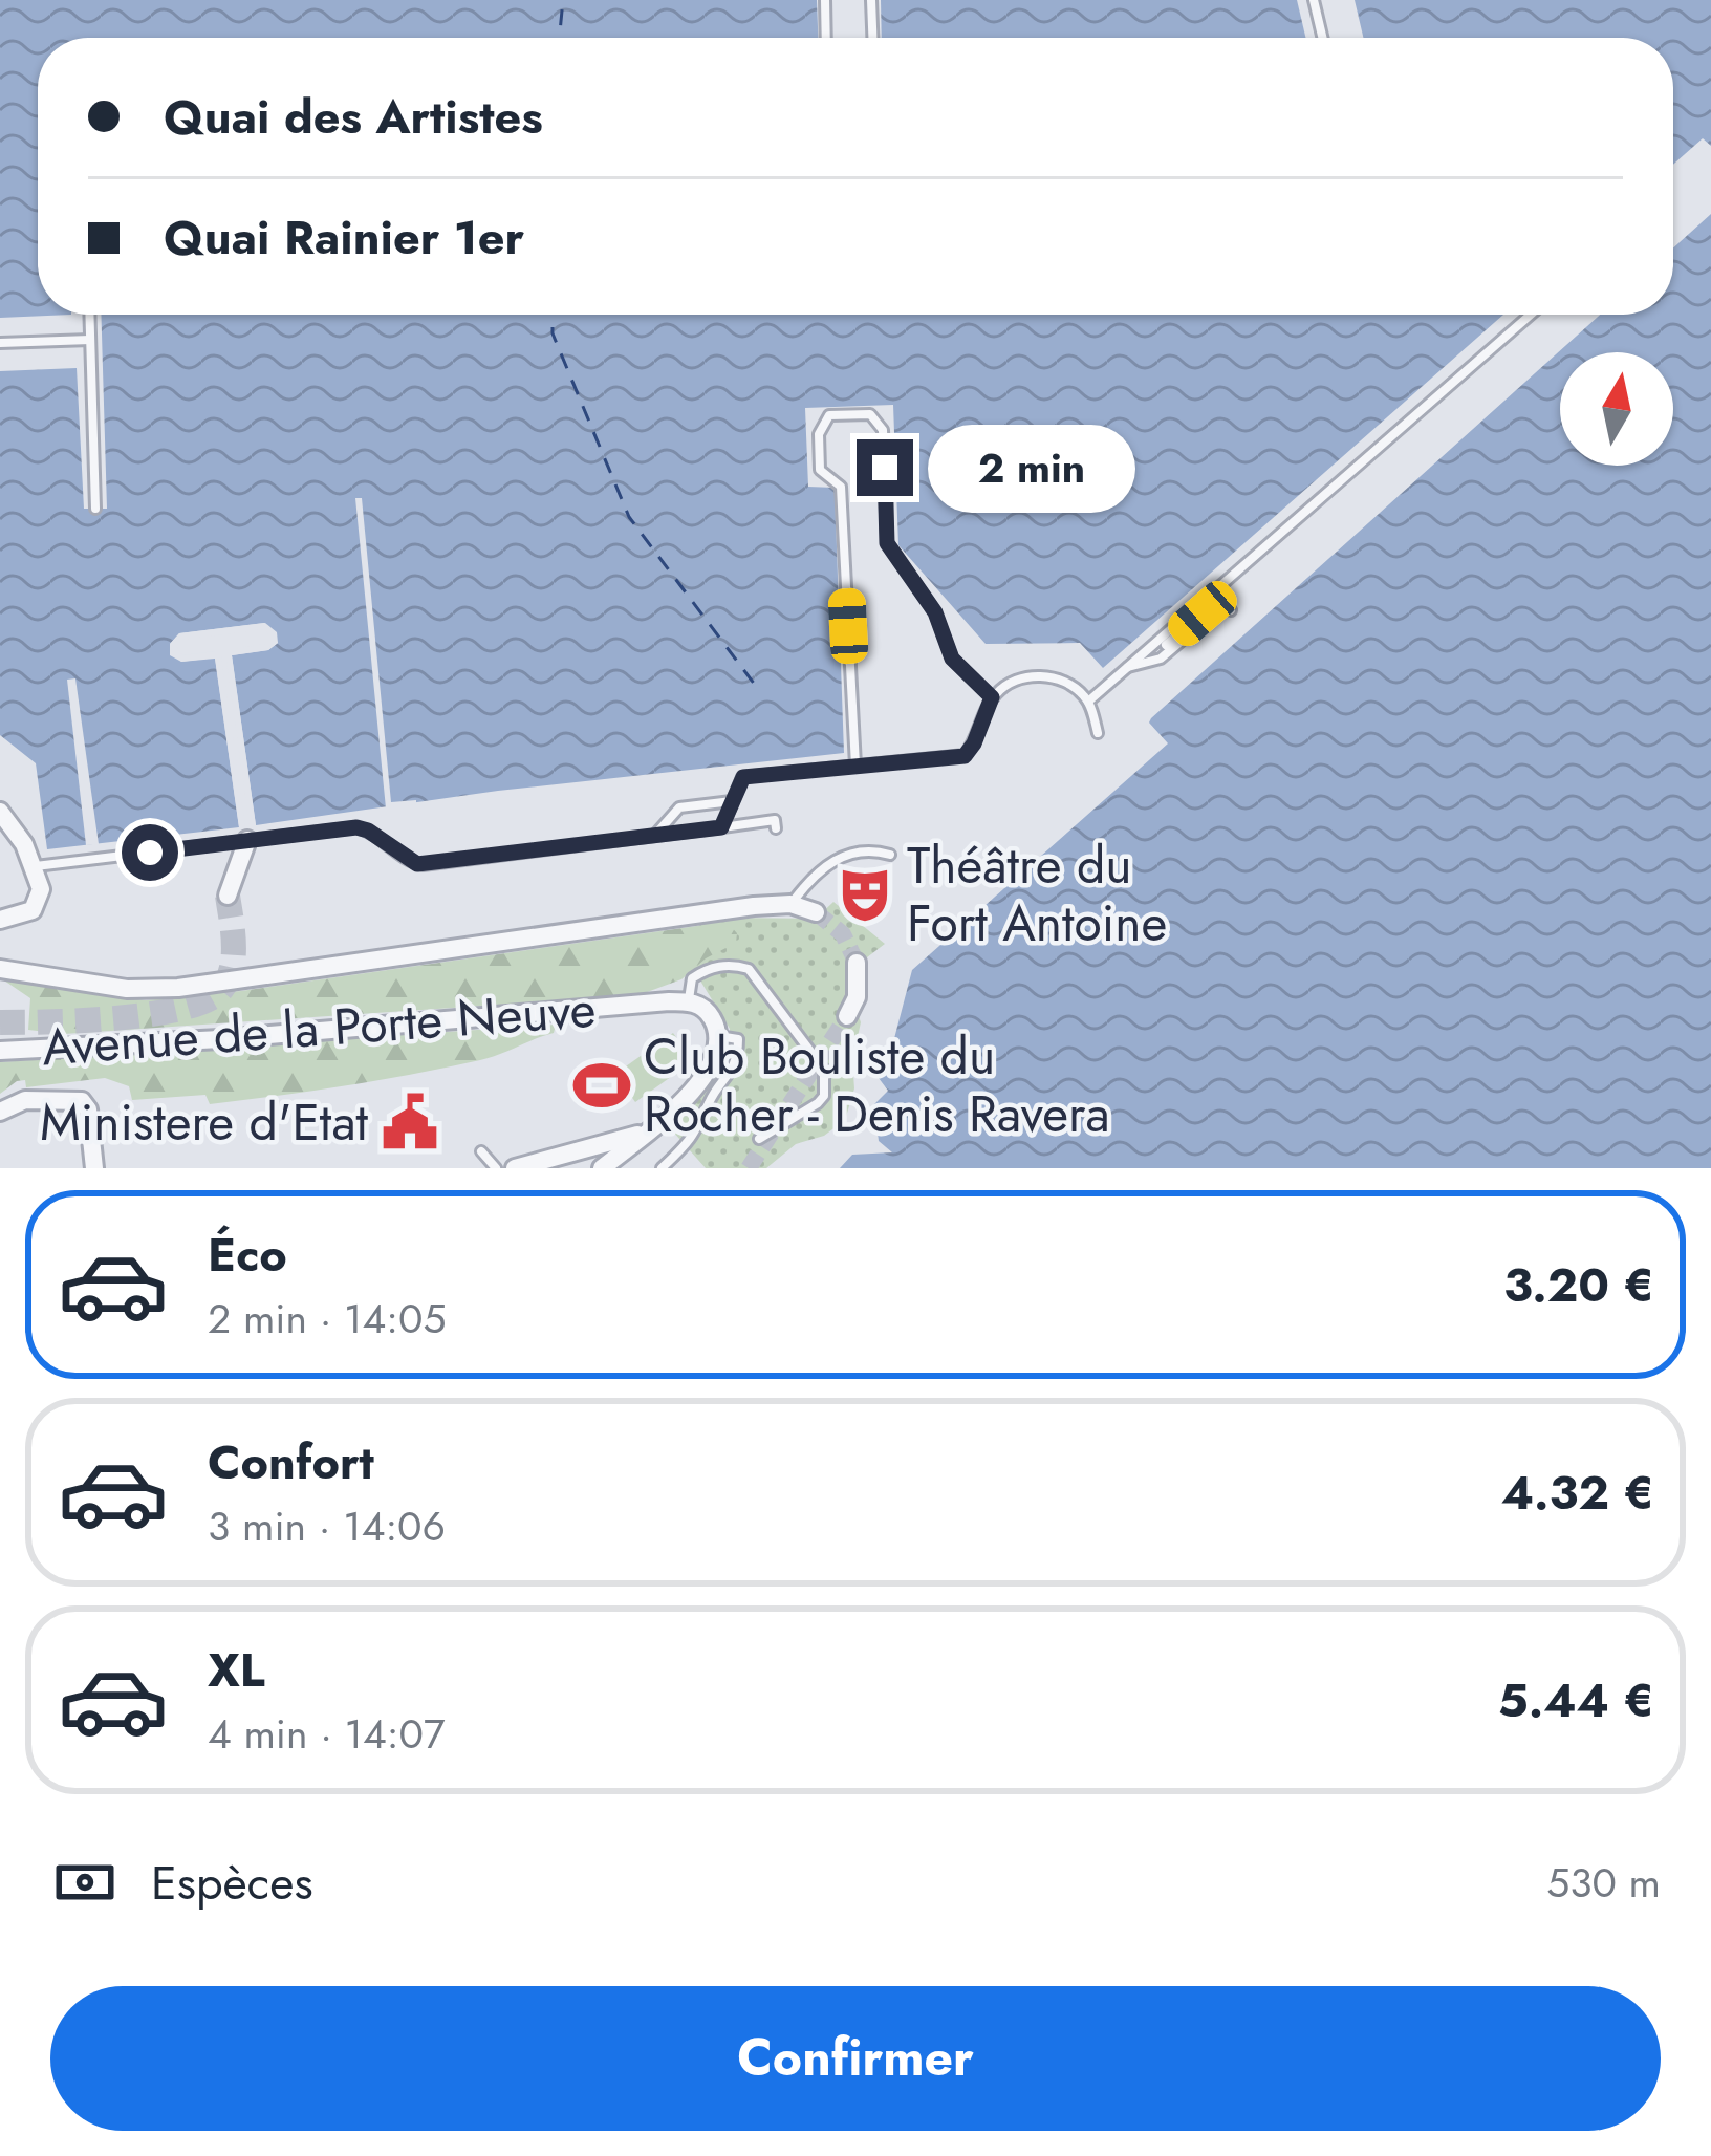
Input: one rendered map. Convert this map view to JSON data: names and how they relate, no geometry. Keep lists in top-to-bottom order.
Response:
{
  "streets": {
    "street": ["Avenue de la Porte Neuve"]
  },
  "places": {
    "theatre": ["Théâtre du Fort Antoine"],
    "sports": ["Club Bouliste du Rocher - Denis Ravera"],
    "public building": ["Ministere d'Etat"]
  },
  "north": "top",
  "page": {
    "banner": ["Quai des Artistes", "Quai Rainier 1er"],
    "bubble": "2 min",
    "list": [
      {
        "name": "Éco",
        "note": "2 min · 14:05",
        "value": "3.20 €"
      },
      {
        "name": "Confort",
        "note": "3 min · 14:06",
        "value": "4.32 €"
      },
      {
        "name": "XL",
        "note": "4 min · 14:07",
        "value": "5.44 €"
      }
    ],
    "pay": ["Espèces", "530 m"],
    "buttons": "Confirmer"
  }
}
